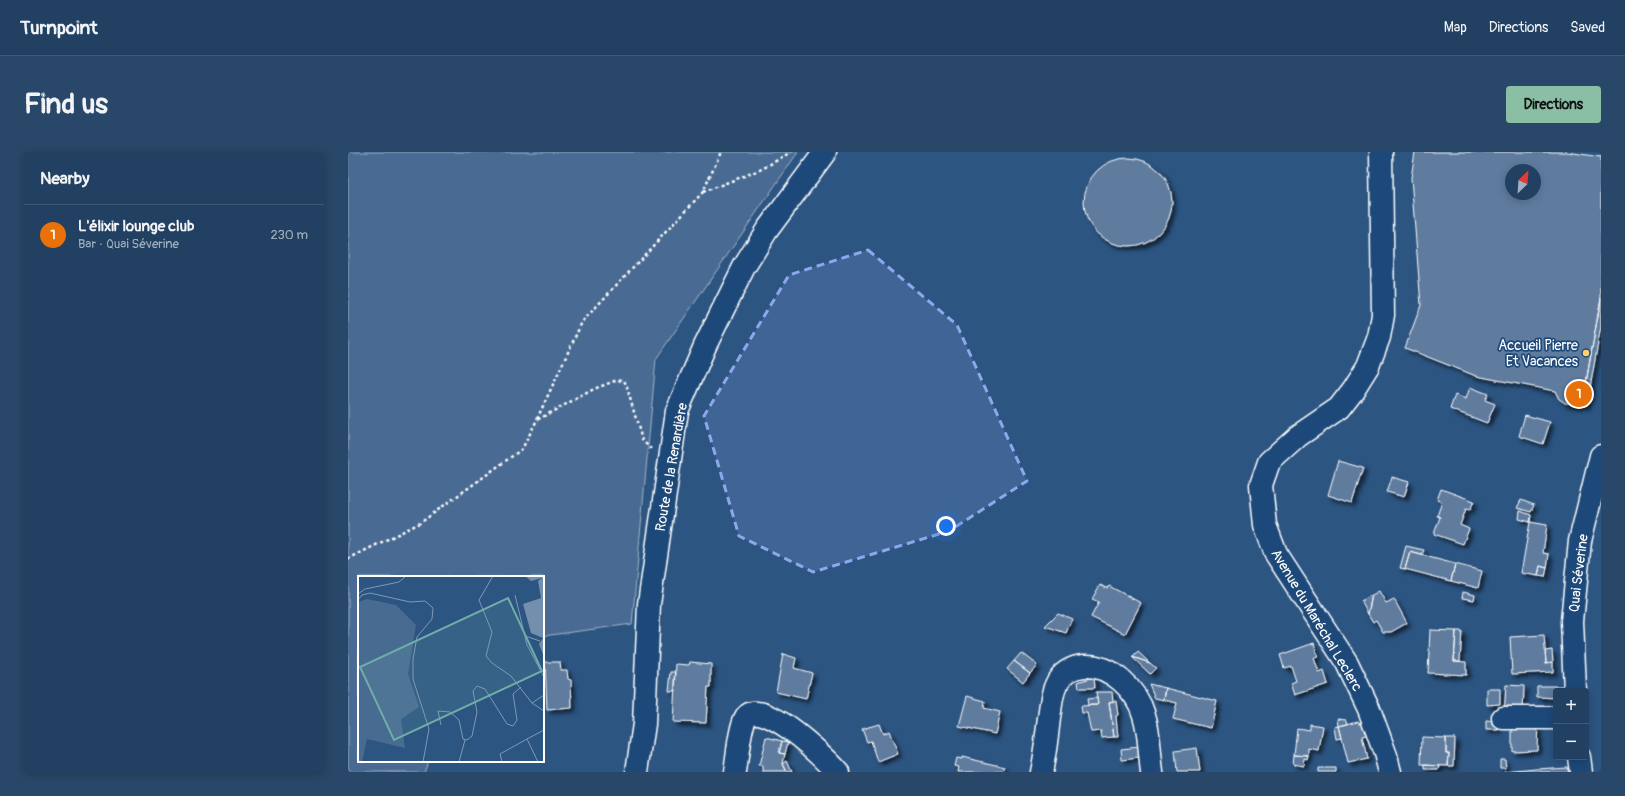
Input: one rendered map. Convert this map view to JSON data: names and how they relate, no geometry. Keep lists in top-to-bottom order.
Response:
{
  "streets": {
    "street": ["Route de la Renardière", "Quai Séverine", "Avenue du Maréchal Leclerc"]
  },
  "places": ["Accueil Pierre Et Vacances"],
  "north": "top right",
  "page": {
    "header": "Turnpoint",
    "nav": ["Map", "Directions", "Saved"],
    "buttons": "Directions",
    "title": "Find us",
    "heading": "Nearby",
    "list": [
      {
        "mark": "1",
        "name": "L'élixir lounge club",
        "note": "Bar · Quai Séverine",
        "value": "230 m"
      }
    ],
    "pins": "1",
    "map_buttons": ["+", "−"]
  }
}
